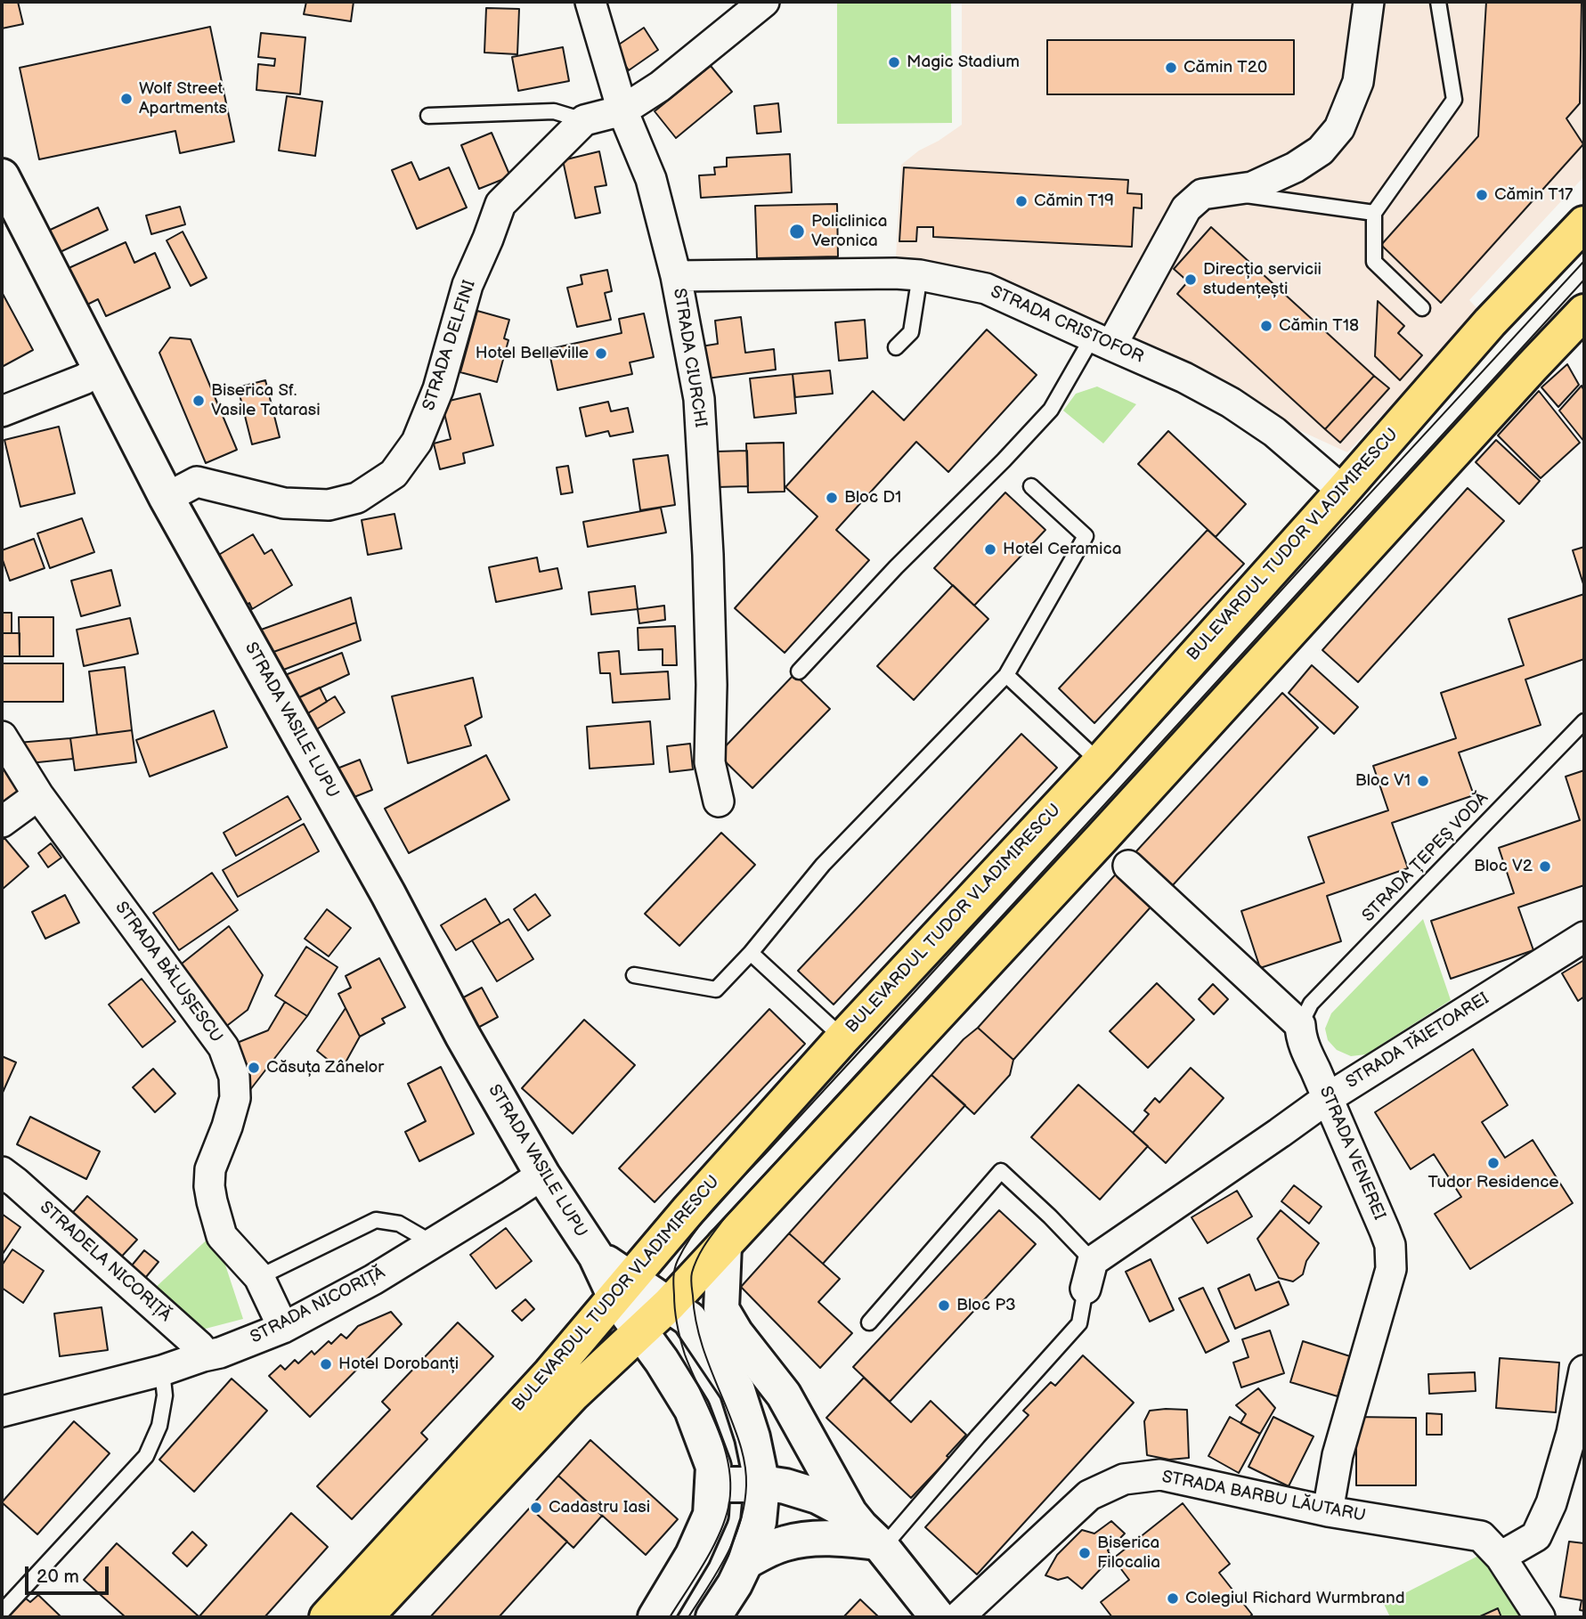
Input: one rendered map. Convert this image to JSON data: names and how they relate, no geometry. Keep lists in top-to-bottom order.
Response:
{
  "streets": {
    "main road": ["BULEVARDUL TUDOR VLADIMIRESCU", "STRADA VASILE LUPU"],
    "street": [
      "STRADA CRISTOFOR",
      "STRADA DELFINI",
      "STRADA CIURCHI",
      "STRADA BĂLUȘESCU",
      "STRADA TĂIETOAREI",
      "STRADA VENEREI",
      "STRADELA NICORIȚĂ",
      "STRADA NICORIȚĂ",
      "STRADA BARBU LĂUTARU"
    ],
    "lane": ["STRADA ȚEPEȘ VODĂ"]
  },
  "crossings": [
    ["STRADA CRISTOFOR", "STRADA CIURCHI"],
    ["STRADA CRISTOFOR", "BULEVARDUL TUDOR VLADIMIRESCU"],
    ["STRADA DELFINI", "STRADA VASILE LUPU"],
    ["BULEVARDUL TUDOR VLADIMIRESCU", "STRADA VASILE LUPU"],
    ["STRADA VASILE LUPU", "STRADA NICORIȚĂ"],
    ["STRADA ȚEPEȘ VODĂ", "STRADA VENEREI"],
    ["STRADA BĂLUȘESCU", "STRADA NICORIȚĂ"],
    ["STRADA TĂIETOAREI", "STRADA VENEREI"],
    ["STRADA VENEREI", "STRADA BARBU LĂUTARU"],
    ["STRADELA NICORIȚĂ", "STRADA NICORIȚĂ"]
  ],
  "places": [
    "Magic Stadium",
    "Cămin T20",
    "Wolf Street Apartments",
    "Cămin T17",
    "Cămin T19",
    "Policlinica Veronica",
    "Direcția servicii studențești",
    "Cămin T18",
    "Hotel Belleville",
    "Biserica Sf. Vasile Tatarasi",
    "Bloc D1",
    "Hotel Ceramica",
    "Bloc V1",
    "Bloc V2",
    "Căsuța Zânelor",
    "Tudor Residence",
    "Bloc P3",
    "Hotel Dorobanți",
    "Cadastru Iasi",
    "Biserica Filocalia",
    "Colegiul Richard Wurmbrand"
  ],
  "scale_bar": "20 m"
}
